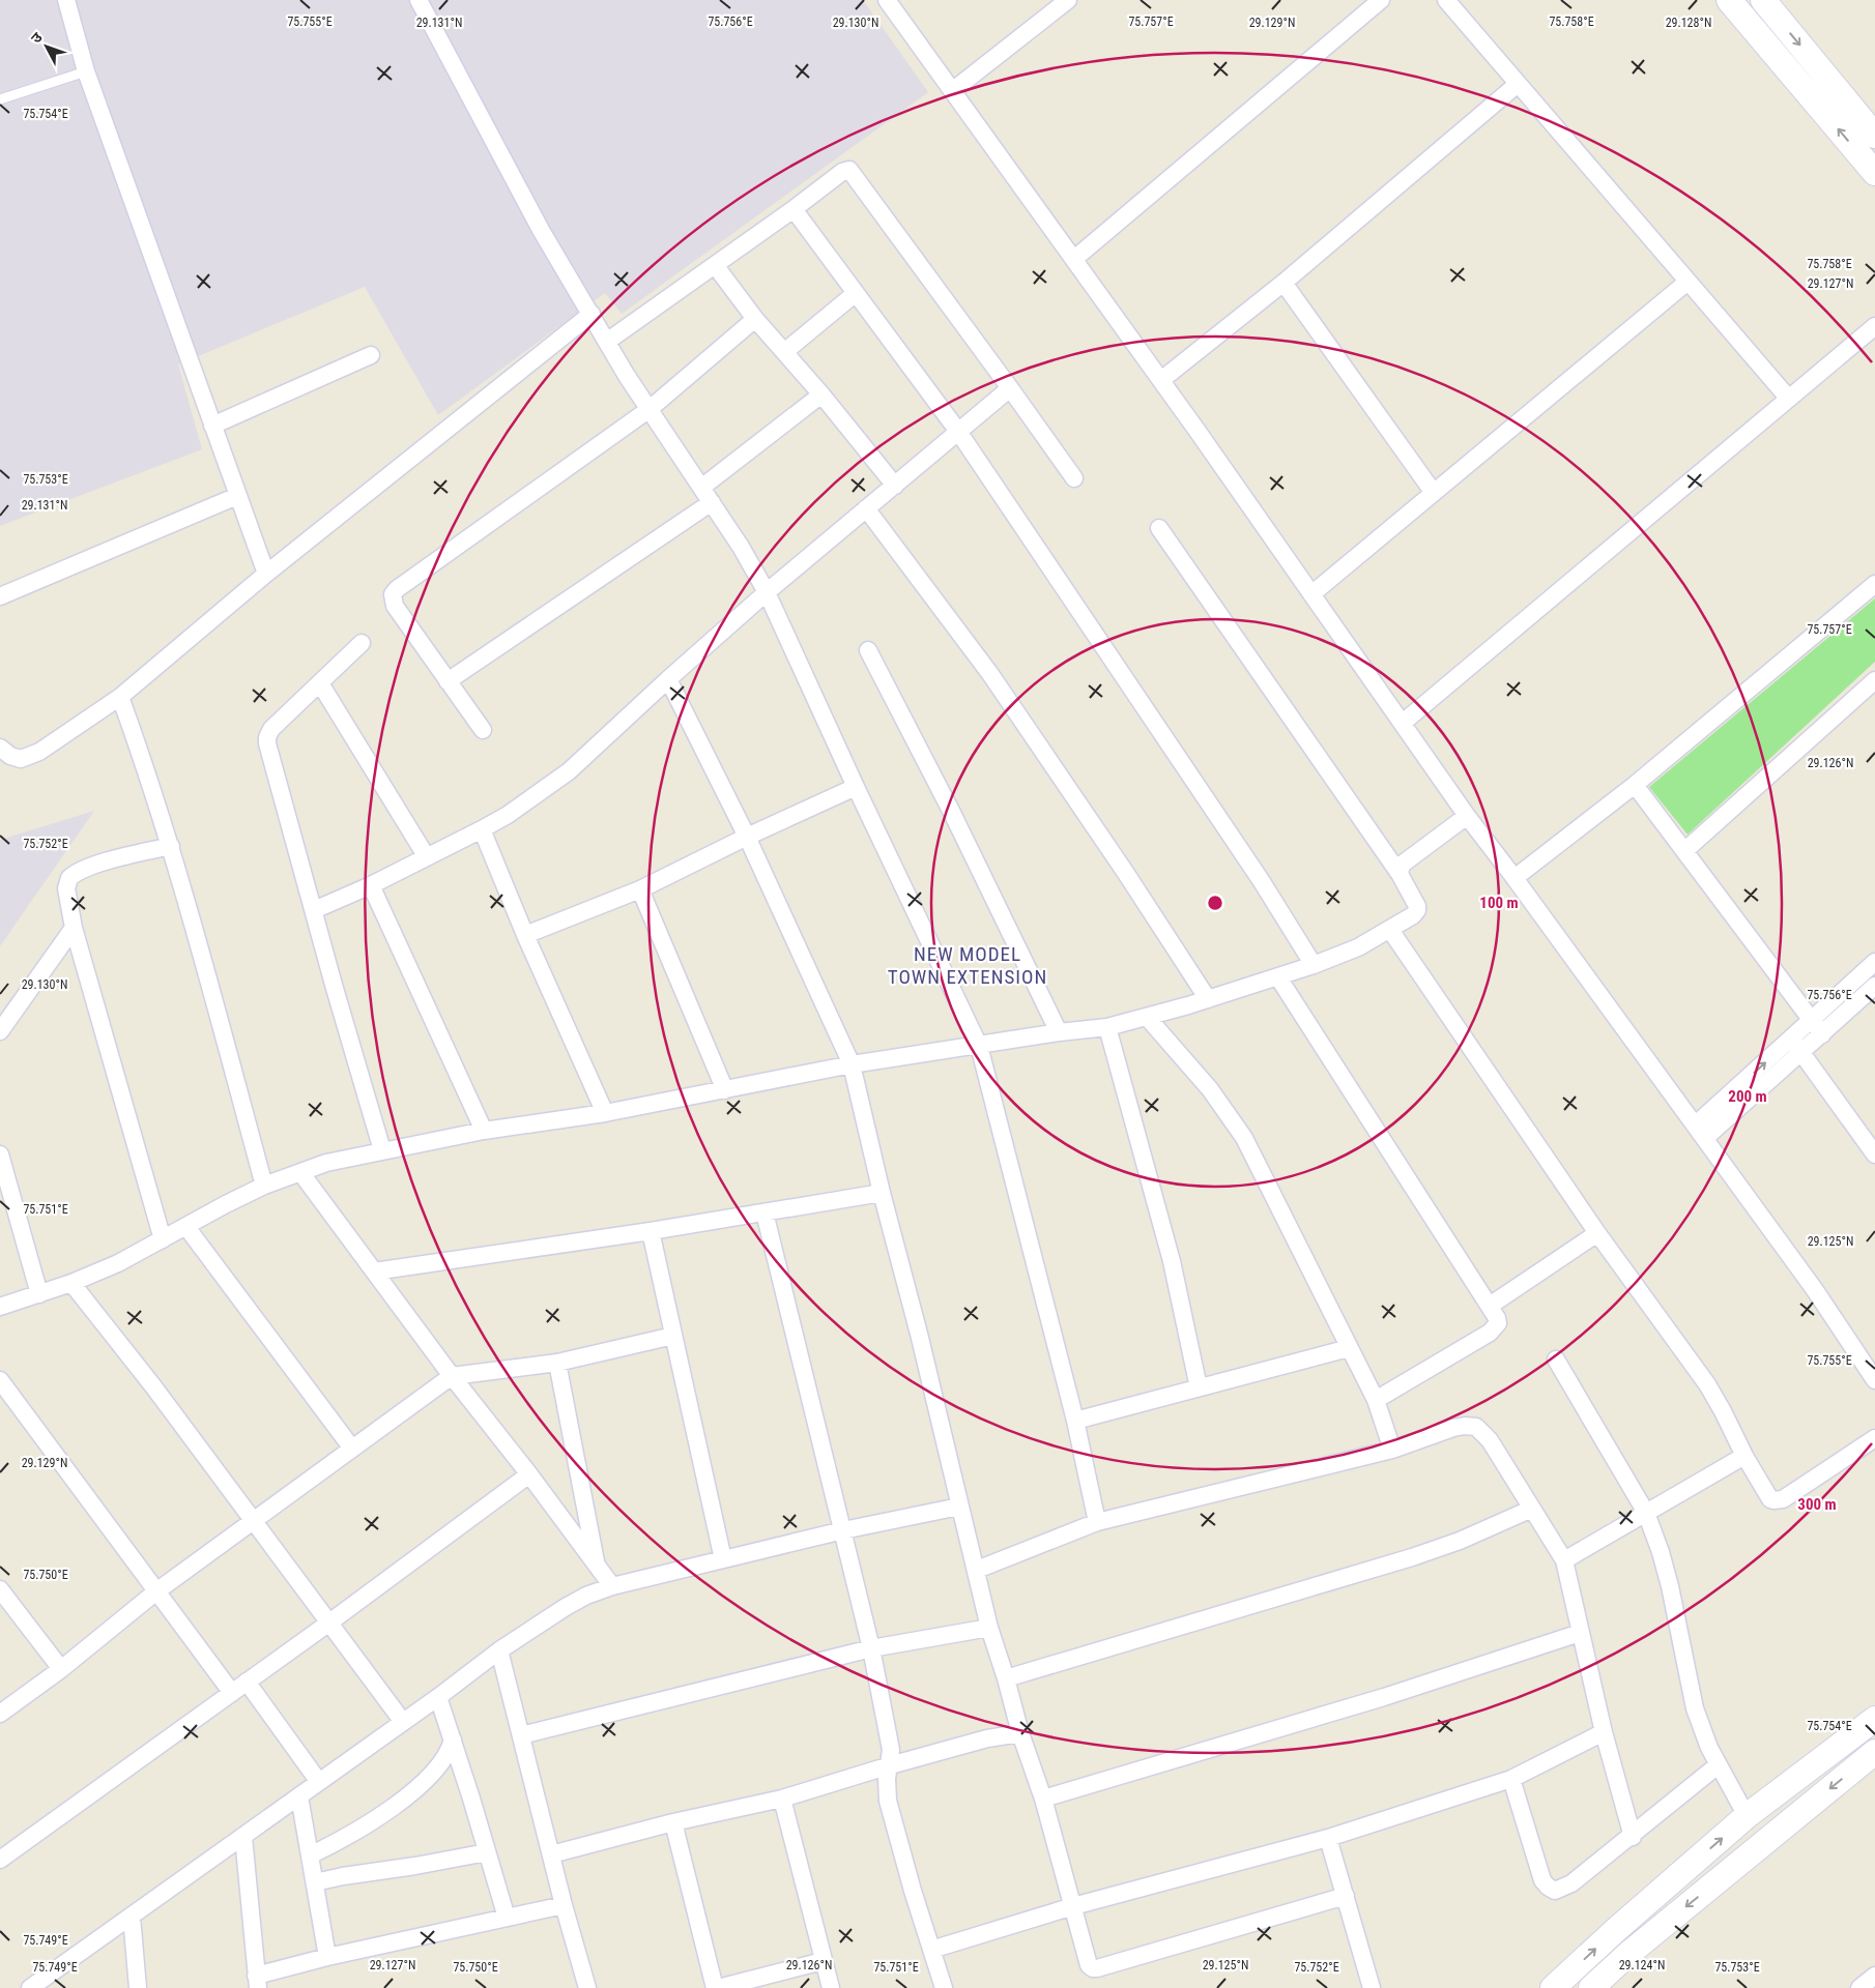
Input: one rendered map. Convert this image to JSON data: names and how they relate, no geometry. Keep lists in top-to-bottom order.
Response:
{
  "districts": ["NEW MODEL TOWN EXTENSION"],
  "north": "top left",
  "coordinates": [
    "75.755°E",
    "75.756°E",
    "75.757°E",
    "75.758°E",
    "29.131°N",
    "29.130°N",
    "29.129°N",
    "29.128°N",
    "75.754°E",
    "29.127°N",
    "75.753°E",
    "29.126°N",
    "75.752°E",
    "75.751°E",
    "29.125°N",
    "75.750°E",
    "75.749°E",
    "29.124°N"
  ],
  "rings": ["100 m", "200 m", "300 m"]
}
